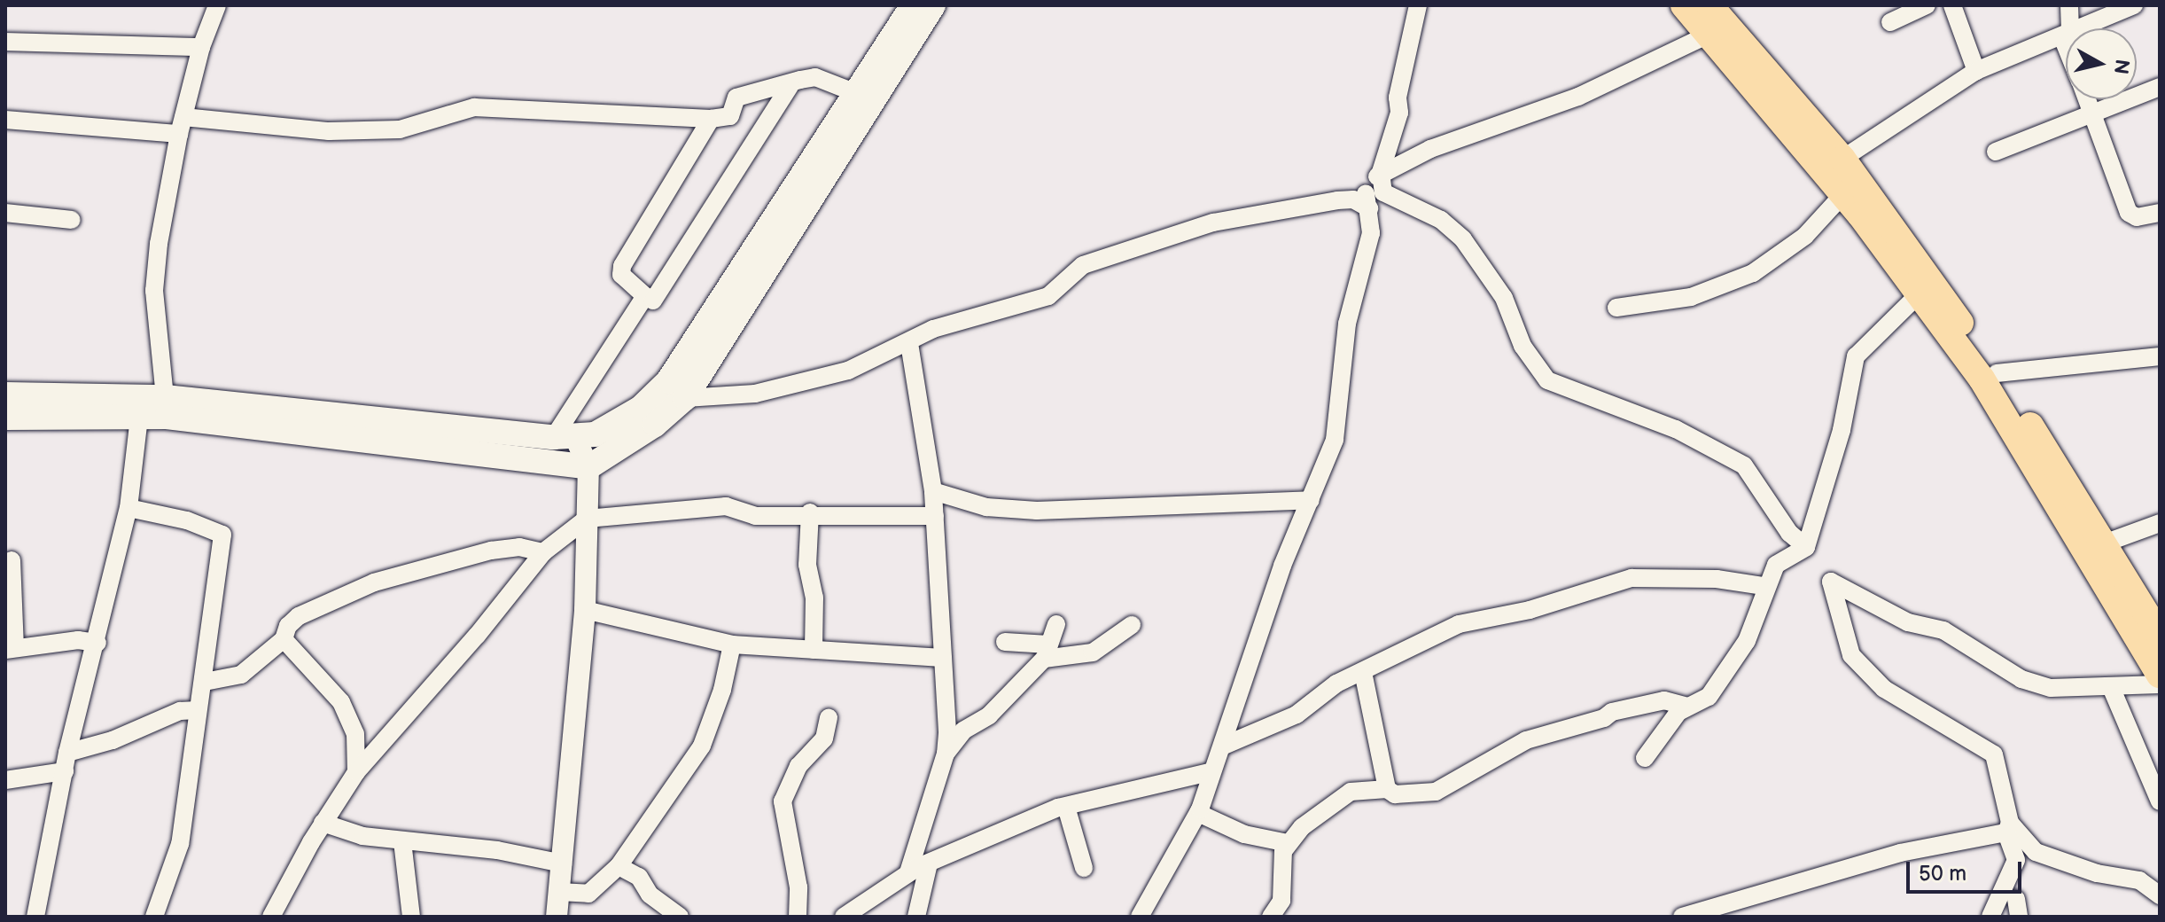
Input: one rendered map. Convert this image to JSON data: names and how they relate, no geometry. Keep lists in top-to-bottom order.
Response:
{
  "scale_bar": "50 m",
  "north": "right"
}
